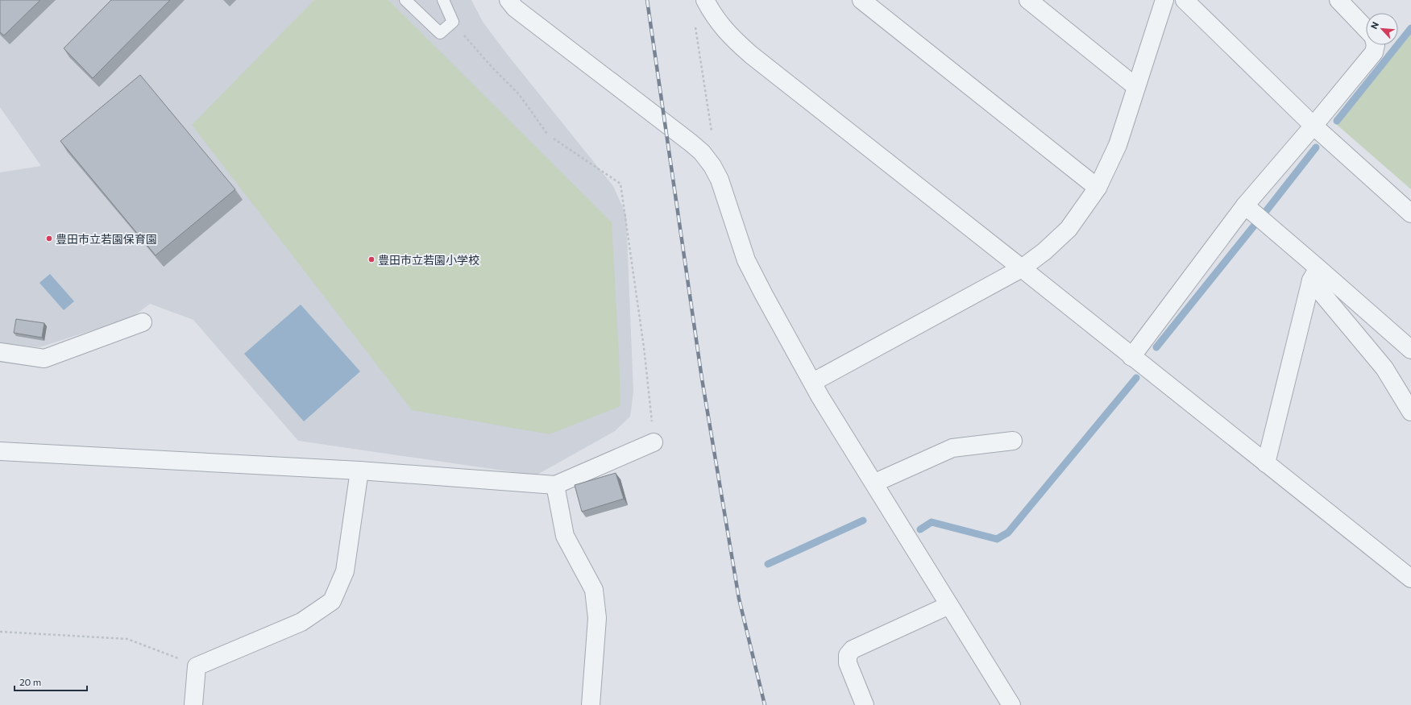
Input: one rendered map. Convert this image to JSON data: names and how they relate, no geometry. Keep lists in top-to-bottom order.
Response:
{
  "places": ["豊田市立若園保育園", "豊田市立若園小学校"],
  "scale_bar": "20 m",
  "north": "top left"
}
